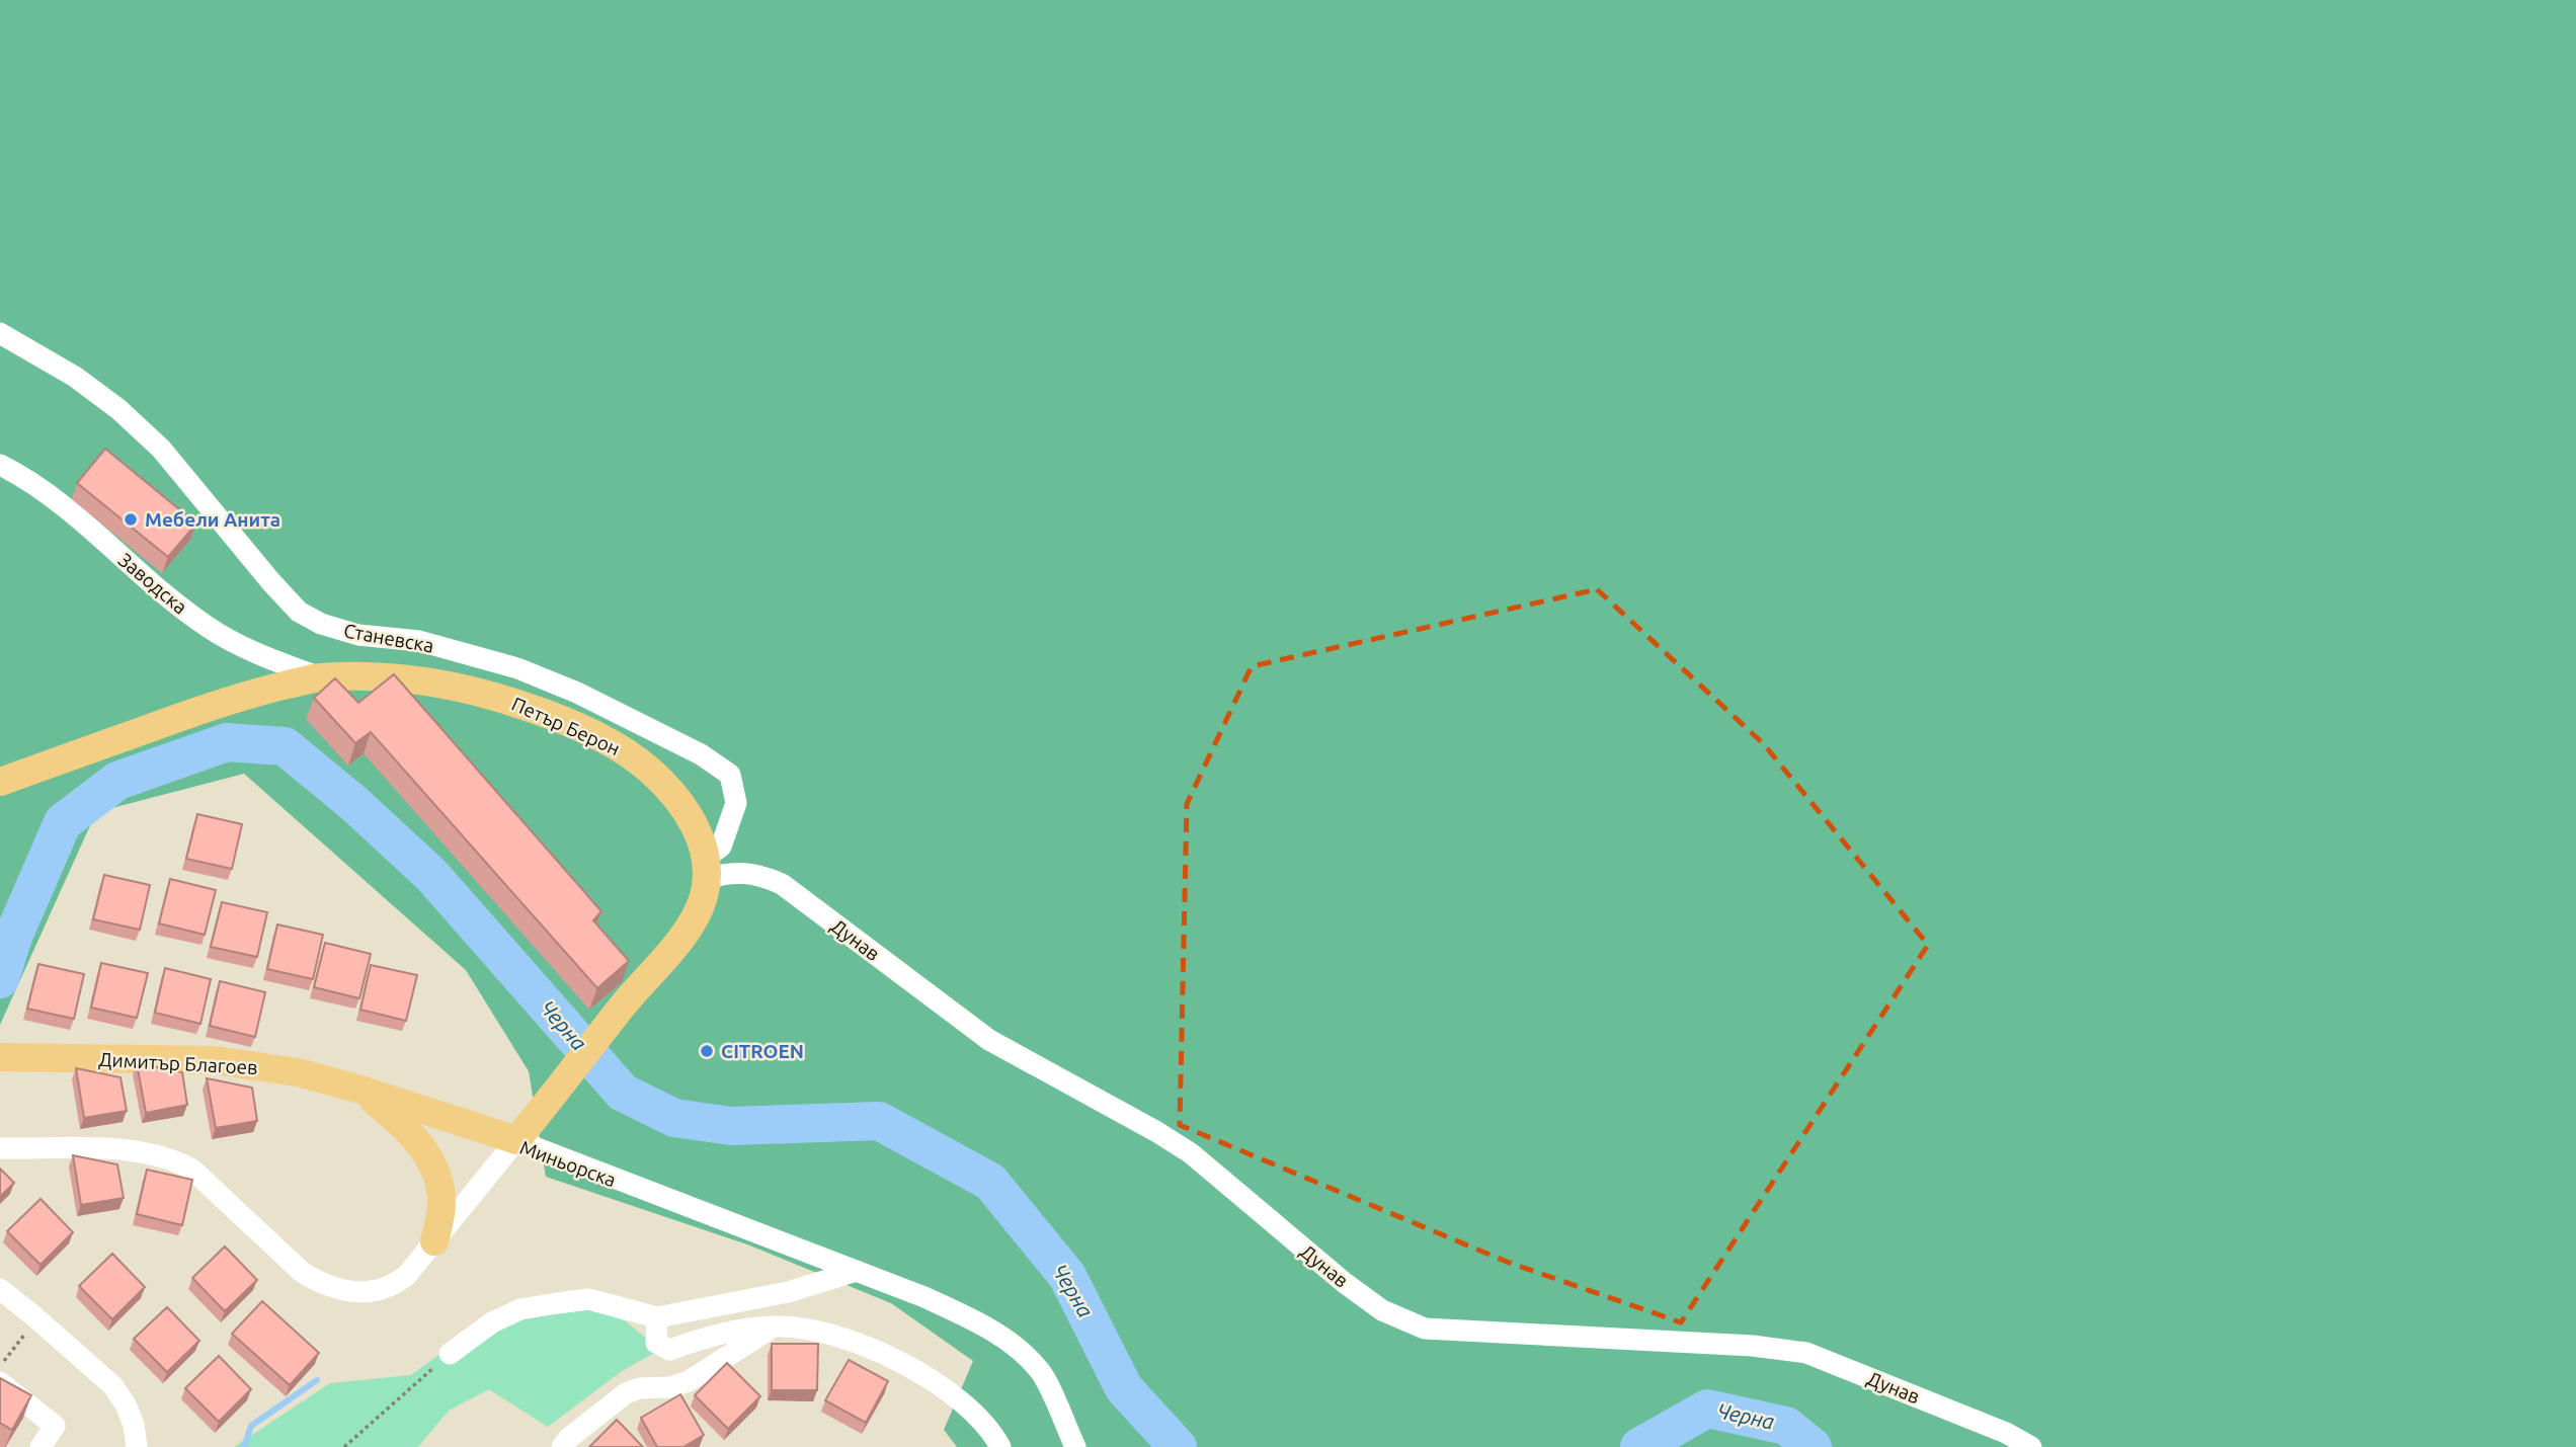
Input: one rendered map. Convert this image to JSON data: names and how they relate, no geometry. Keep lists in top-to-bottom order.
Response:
{
  "streets": {
    "main road": ["Петър Берон", "Димитър Благоев"],
    "street": [
      "Заводска",
      "Станевска",
      "Дунав",
      "Миньорска"
    ]
  },
  "crossings": [
    ["Заводска", "Петър Берон"],
    ["Станевска", "Петър Берон"],
    ["Станевска", "Дунав"],
    ["Петър Берон", "Дунав"],
    ["Димитър Благоев", "Миньорска"]
  ],
  "water": ["Черна"],
  "places": ["Мебели Анита", "CITROEN"]
}
